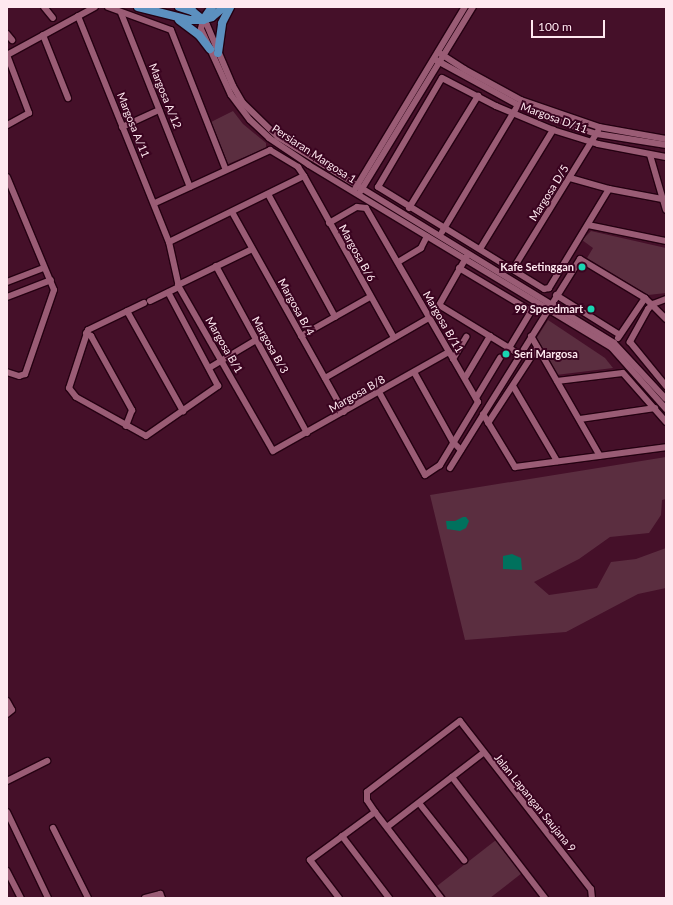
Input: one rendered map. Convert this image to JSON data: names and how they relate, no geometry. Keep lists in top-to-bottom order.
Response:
{
  "streets": {
    "street": [
      "Margosa A/12",
      "Margosa D/11",
      "Margosa A/11",
      "Persiaran Margosa 1",
      "Margosa D/5",
      "Margosa B/6",
      "Margosa B/4",
      "Margosa B/11",
      "Margosa B/1",
      "Margosa B/3",
      "Margosa B/8",
      "Jalan Lapangan Saujana 9"
    ]
  },
  "crossings": [
    ["Margosa D/11", "Margosa D/5"],
    ["Margosa A/11", "Margosa B/1"],
    ["Margosa B/6", "Margosa B/11"],
    ["Margosa B/4", "Margosa B/8"],
    ["Margosa B/11", "Margosa B/8"],
    ["Margosa B/1", "Margosa B/8"],
    ["Margosa B/3", "Margosa B/8"]
  ],
  "places": ["Kafe Setinggan", "99 Speedmart", "Seri Margosa"],
  "scale_bar": "100 m"
}
